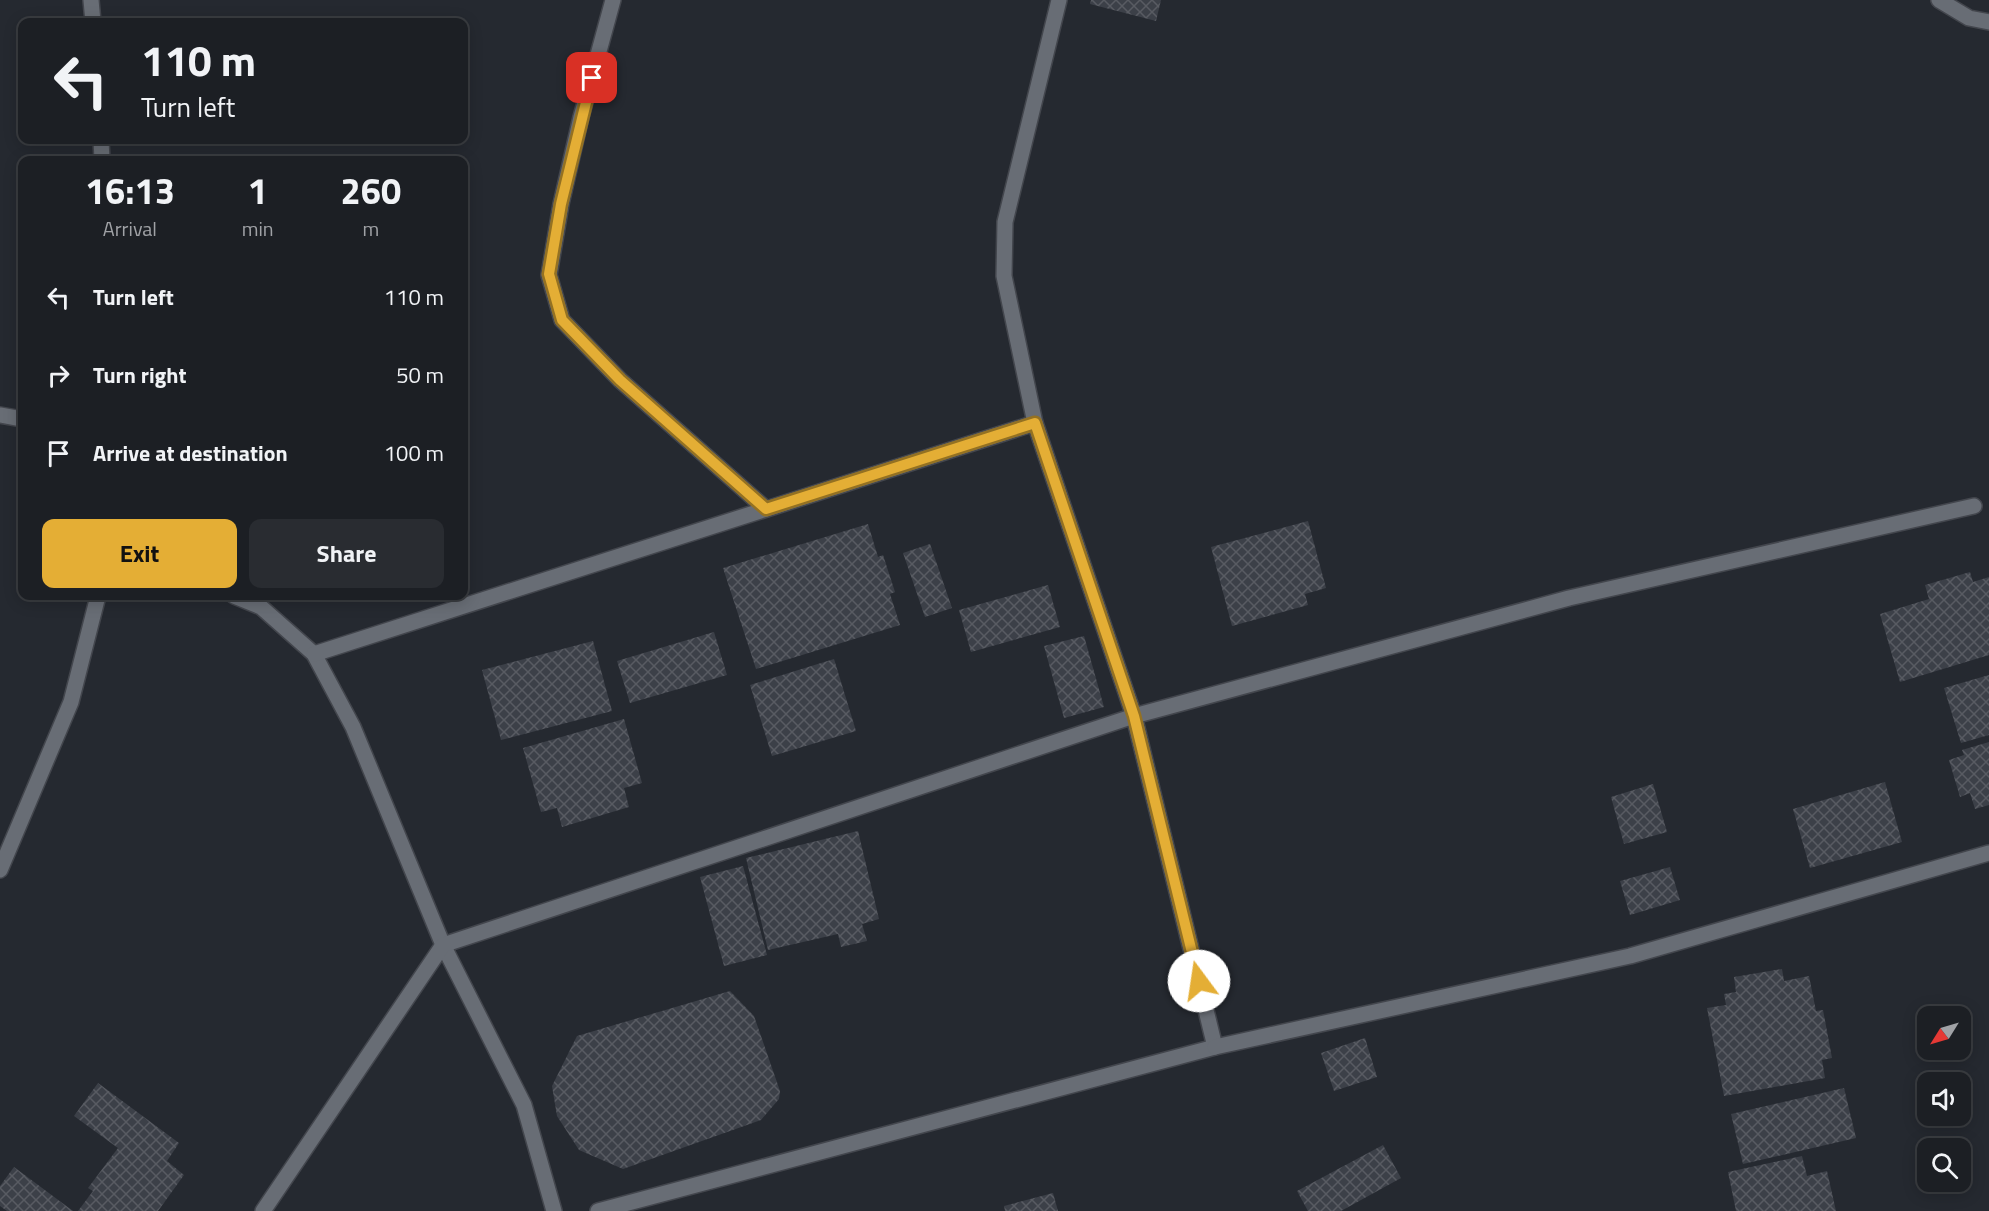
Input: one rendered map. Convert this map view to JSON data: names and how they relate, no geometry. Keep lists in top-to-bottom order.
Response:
{
  "north": "bottom left",
  "page": {
    "turn": ["110 m", "Turn left"],
    "eta": [
      "16:13",
      "Arrival",
      "1",
      "min",
      "260",
      "m"
    ],
    "list": [
      {
        "name": "Turn left",
        "value": "110 m"
      },
      {
        "name": "Turn right",
        "value": "50 m"
      },
      {
        "name": "Arrive at destination",
        "value": "100 m"
      }
    ],
    "buttons": ["Exit", "Share"]
  }
}
